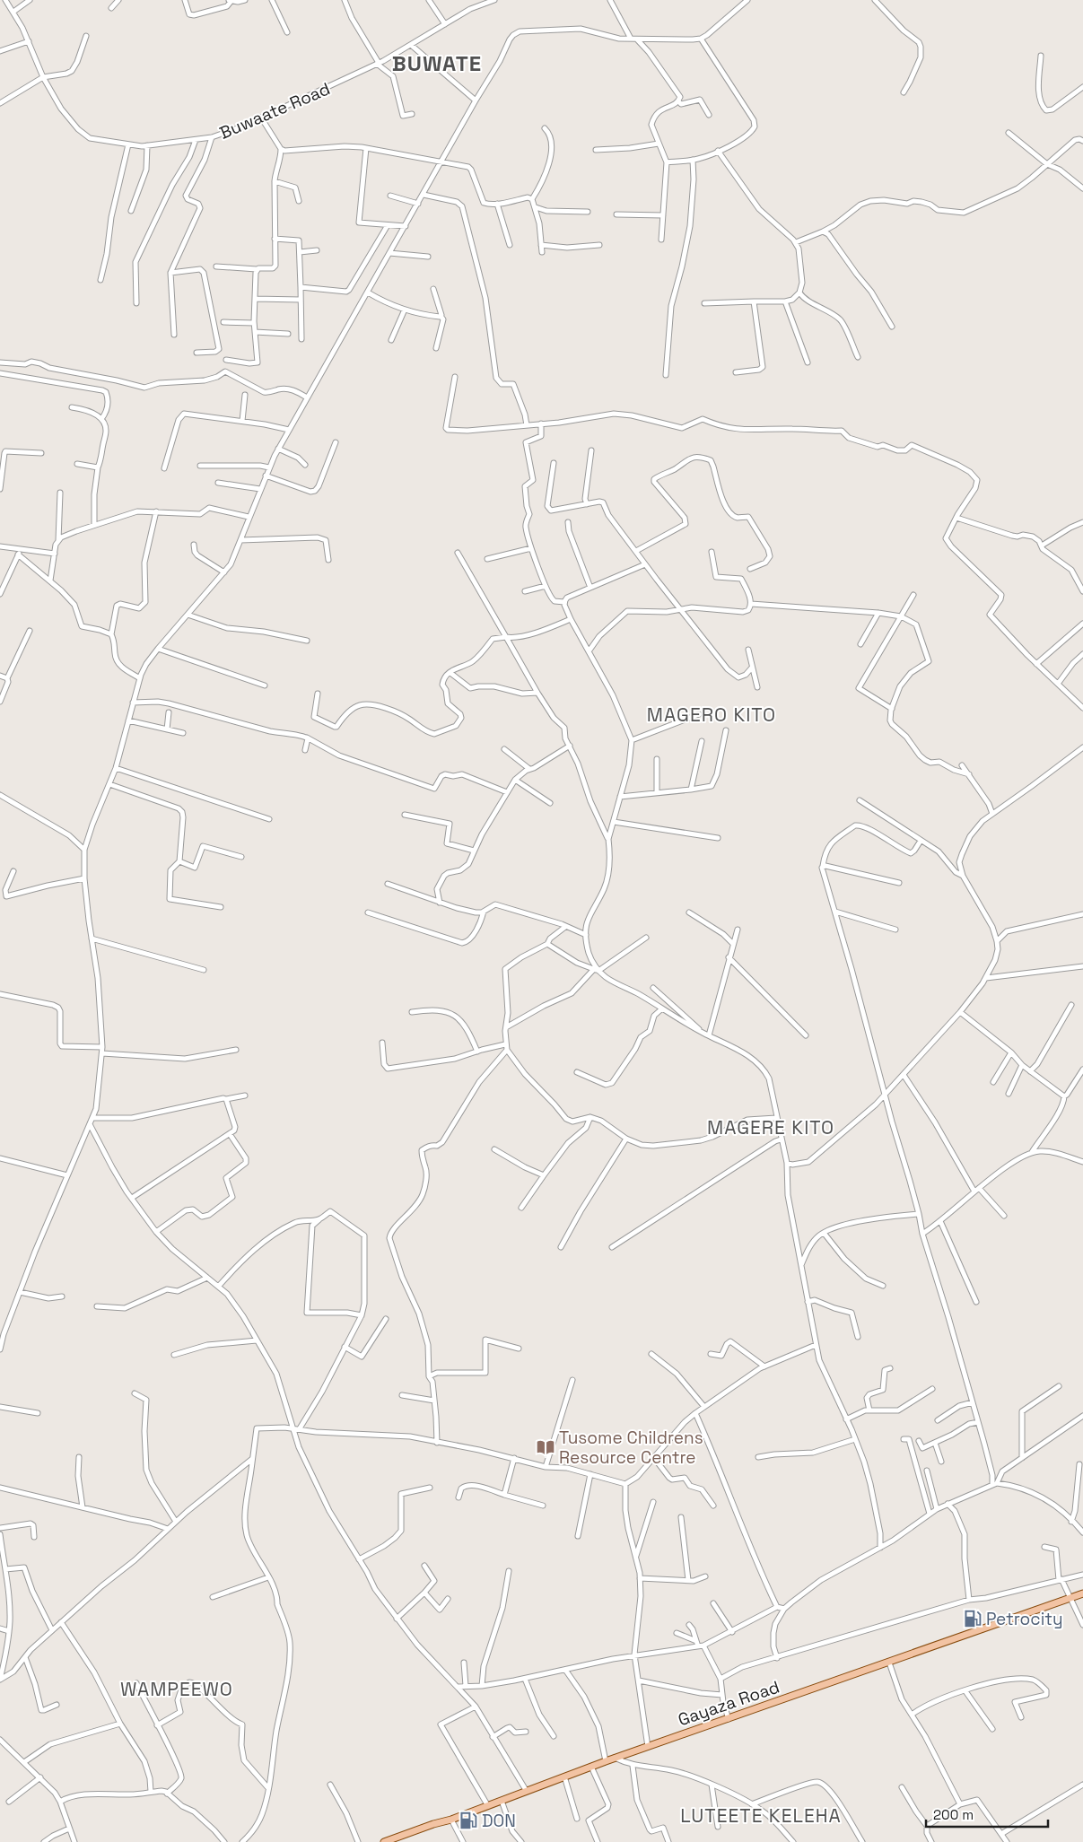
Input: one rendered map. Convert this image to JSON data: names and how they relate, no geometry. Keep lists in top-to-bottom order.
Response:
{
  "streets": {
    "main road": ["Gayaza Road"],
    "street": ["Buwaate Road"]
  },
  "districts": [
    "BUWATE",
    "MAGERO KITO",
    "MAGERE KITO",
    "WAMPEEWO",
    "LUTEETE KELEHA"
  ],
  "places": {
    "library": ["Tusome Childrens Resource Centre"],
    "fuel station": ["Petrocity", "DON"]
  },
  "scale_bar": "200 m"
}
